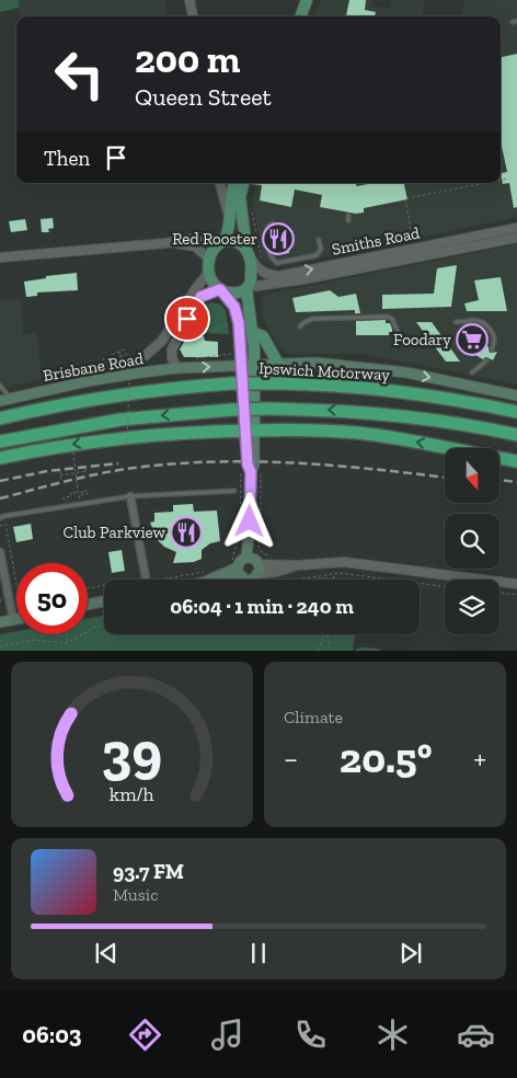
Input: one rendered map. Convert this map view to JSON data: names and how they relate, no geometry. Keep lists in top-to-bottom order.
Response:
{
  "streets": {
    "highway": ["Ipswich Motorway"],
    "main road": ["Brisbane Road"],
    "street": ["Smiths Road"]
  },
  "one_way": ["Brisbane Road"],
  "places": {
    "restaurant": ["Red Rooster", "Club Parkview"],
    "supermarket": ["Foodary"]
  },
  "north": "bottom",
  "page": {
    "turn": ["200 m", "Queen Street"],
    "then": "Then",
    "limit": "50",
    "trip": "06:04 · 1 min · 240 m",
    "tile": "Climate",
    "heat": ["−", "20.5°", "+"],
    "song": ["93.7 FM", "Music"],
    "tabs": "06:03",
    "gauge": ["39", "km/h"]
  }
}
